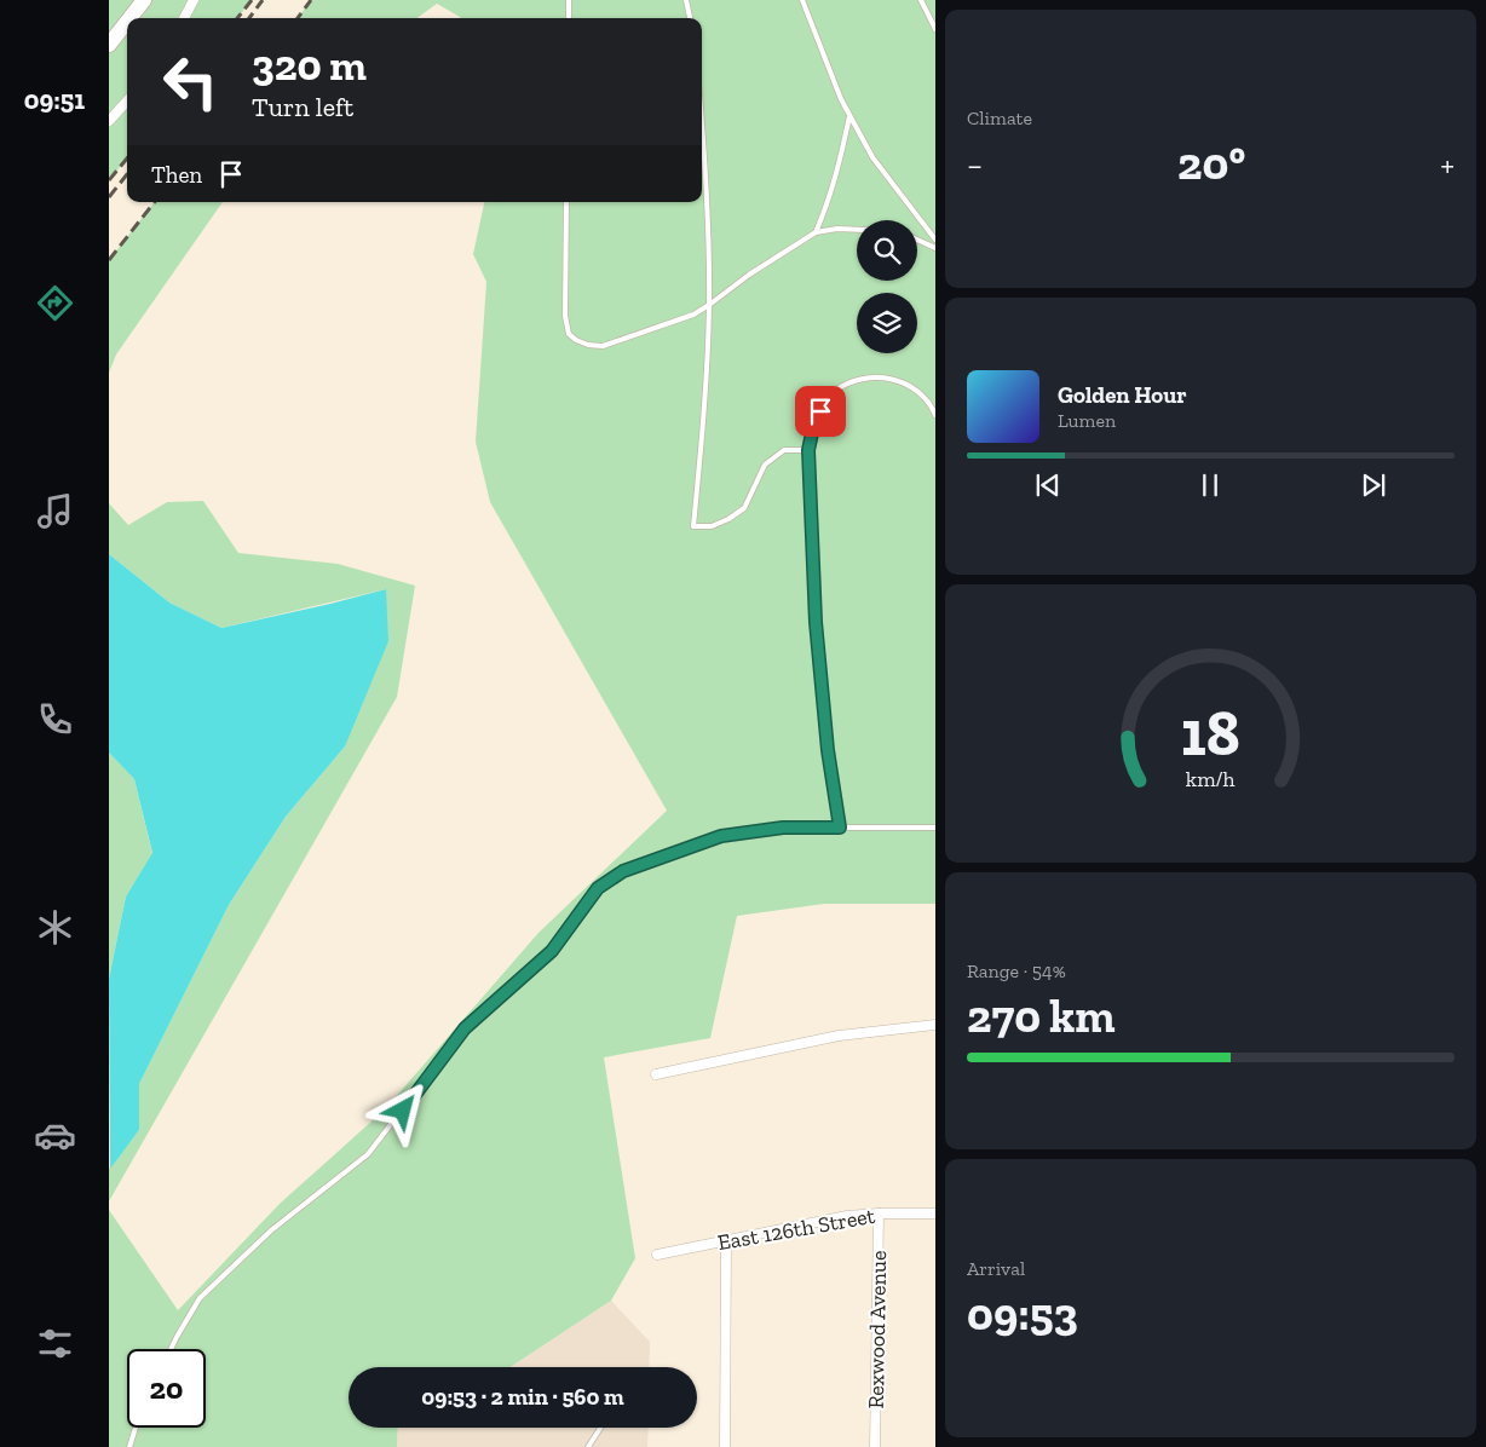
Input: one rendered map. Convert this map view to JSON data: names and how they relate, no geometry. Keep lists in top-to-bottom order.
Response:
{
  "streets": {
    "street": ["East 126th Street", "Rexwood Avenue"]
  },
  "crossings": [
    ["East 126th Street", "Rexwood Avenue"]
  ],
  "page": {
    "tabs": "09:51",
    "tile": [
      "Climate",
      ["Range · 54%", "270 km"],
      ["Arrival", "09:53"]
    ],
    "turn": ["320 m", "Turn left"],
    "heat": ["−", "20°", "+"],
    "then": "Then",
    "song": ["Golden Hour", "Lumen"],
    "limit": "20",
    "trip": "09:53 · 2 min · 560 m",
    "gauge": ["18", "km/h"]
  }
}
